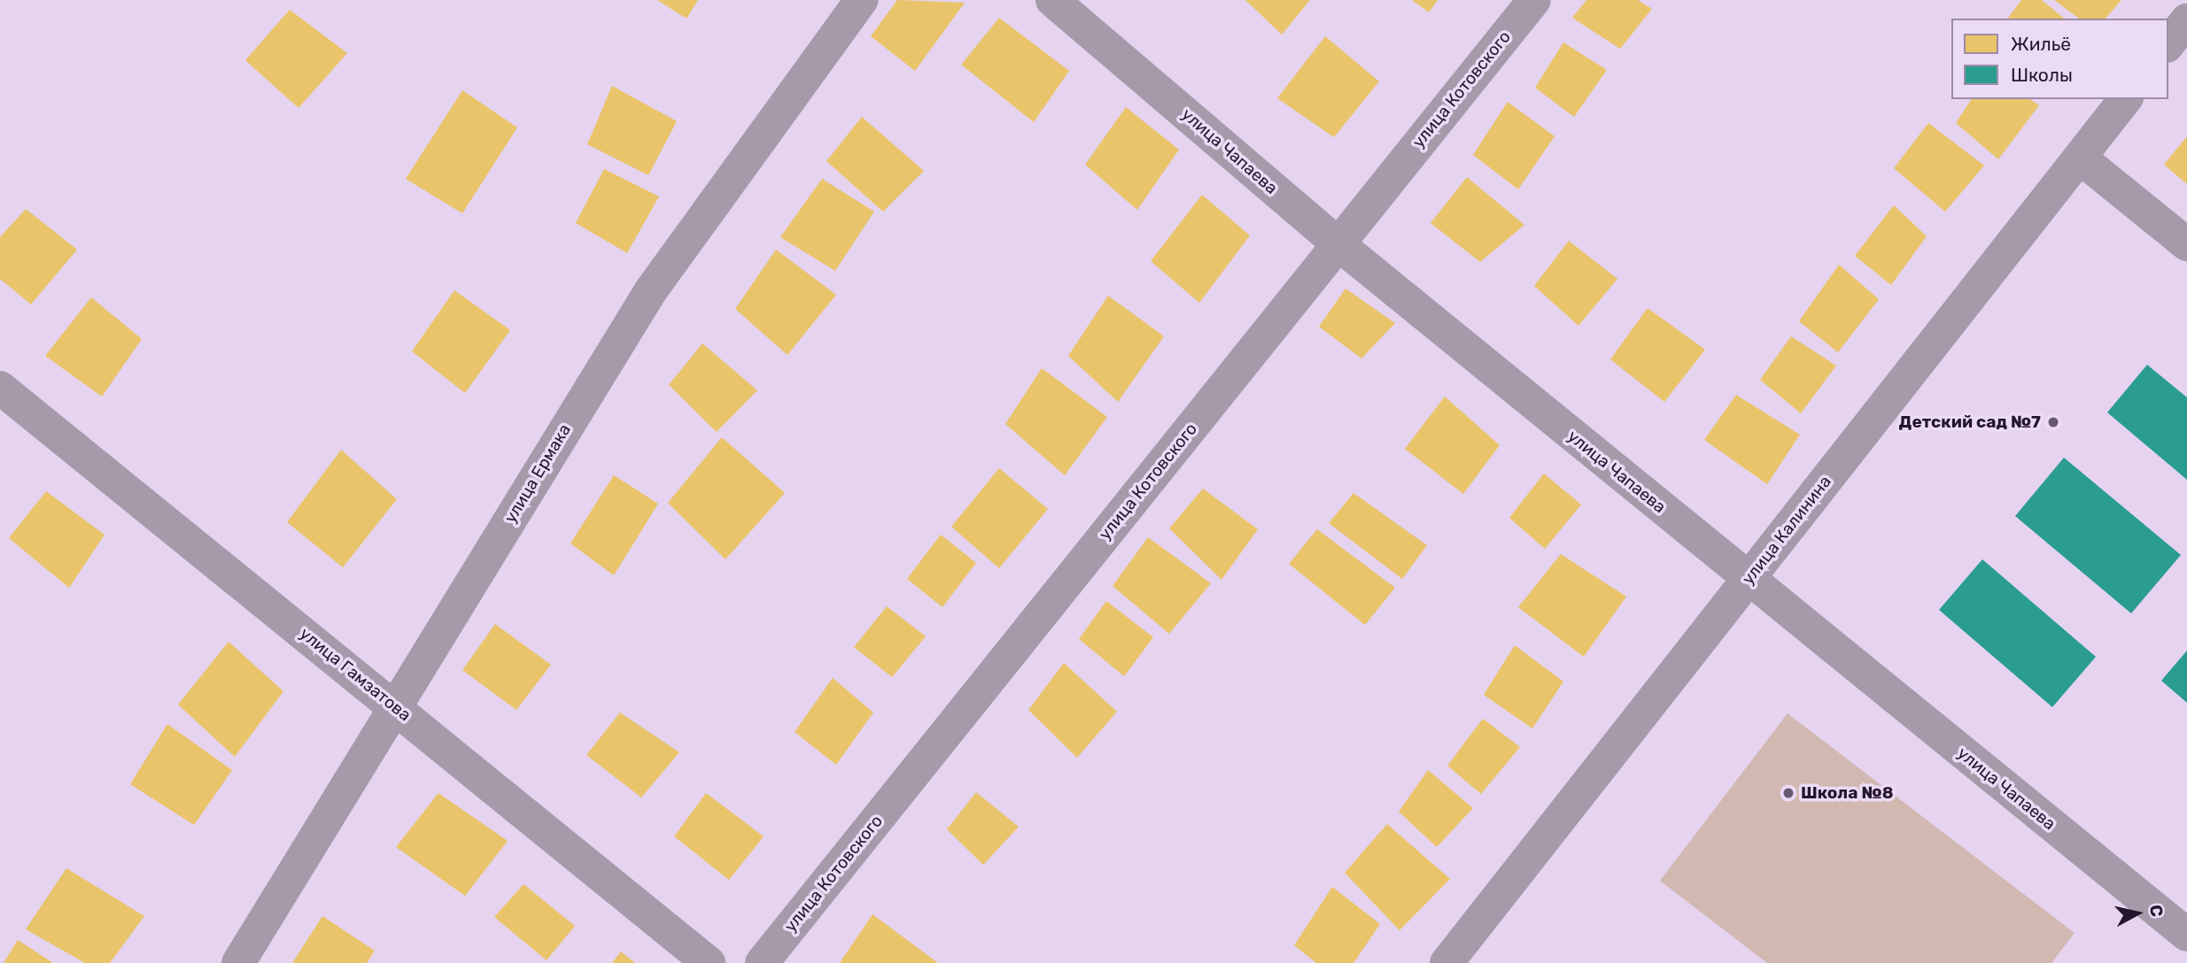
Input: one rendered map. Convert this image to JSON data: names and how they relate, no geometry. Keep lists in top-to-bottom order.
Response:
{
  "streets": {
    "street": [
      "улица Котовского",
      "улица Чапаева",
      "улица Ермака",
      "улица Калинина",
      "улица Гамзатова"
    ]
  },
  "crossings": [
    ["улица Котовского", "улица Чапаева"],
    ["улица Чапаева", "улица Калинина"],
    ["улица Ермака", "улица Гамзатова"]
  ],
  "places": ["Детский сад №7", "Школа №8"],
  "legend": ["Жильё", "Школы"],
  "north": "right"
}
